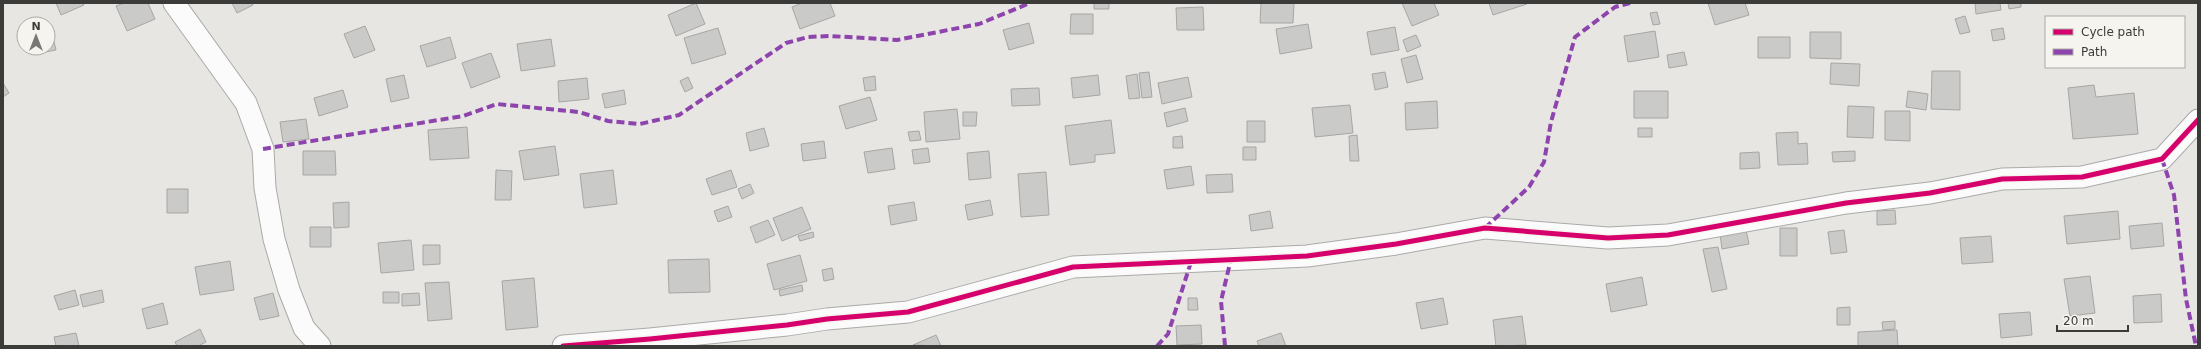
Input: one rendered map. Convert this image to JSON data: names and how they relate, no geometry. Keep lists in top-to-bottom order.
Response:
{
  "legend": ["Cycle path", "Path"],
  "scale_bar": "20 m",
  "north": "top"
}
